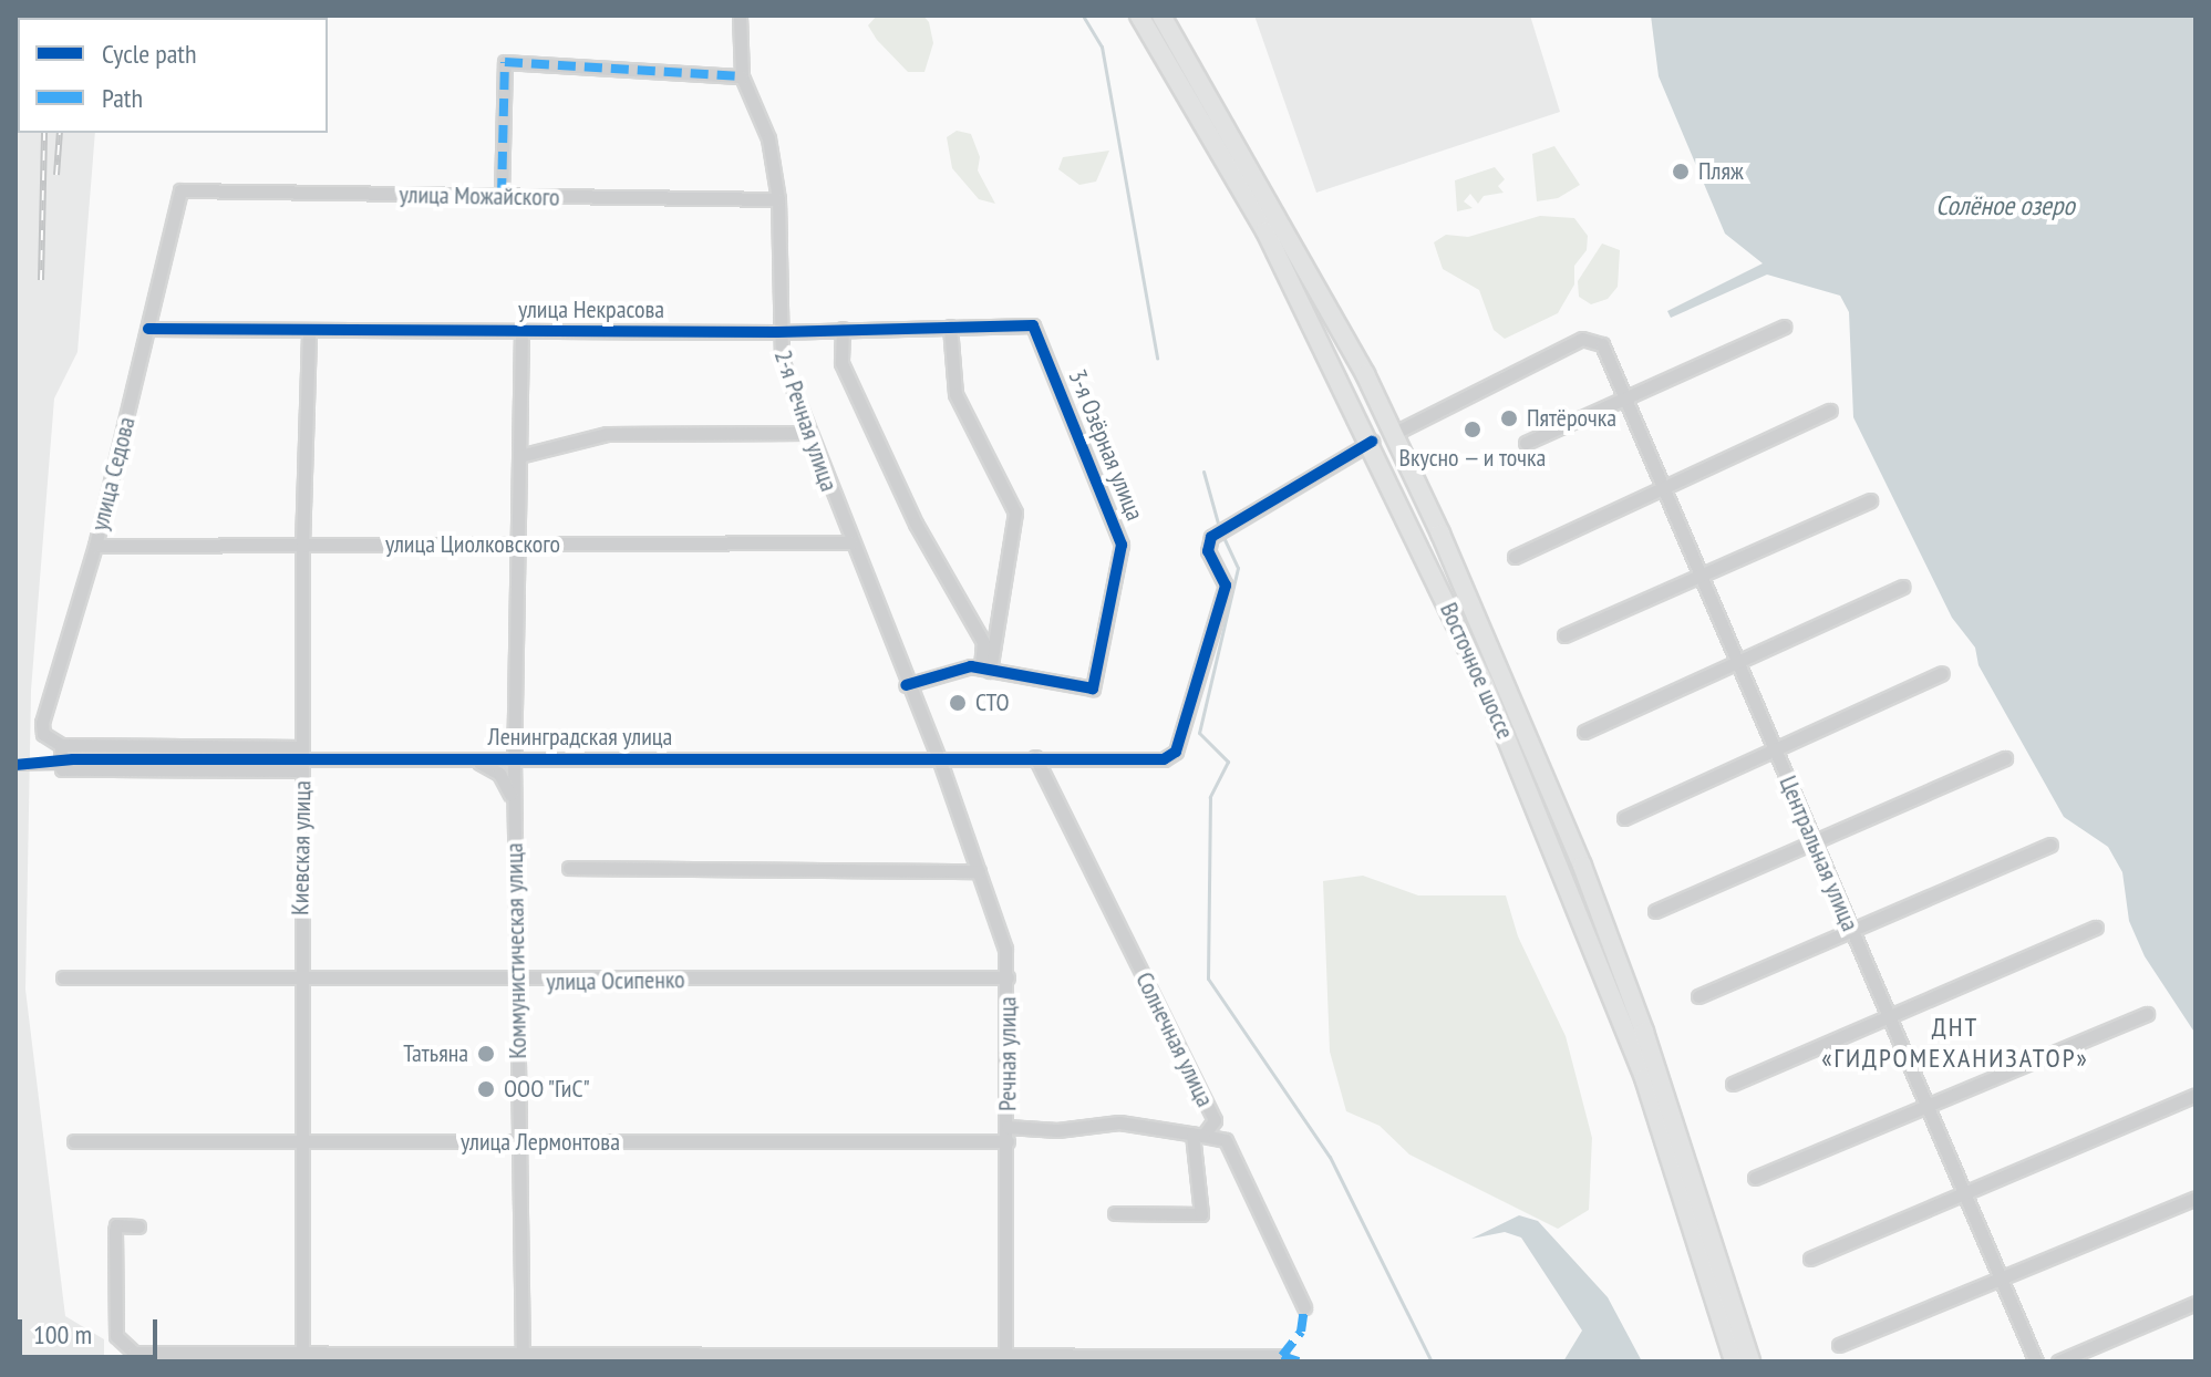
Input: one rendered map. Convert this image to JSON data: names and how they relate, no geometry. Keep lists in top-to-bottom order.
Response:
{
  "streets": {
    "highway": ["Восточное шоссе"],
    "street": [
      "улица Можайского",
      "улица Некрасова",
      "2-я Речная улица",
      "3-я Озёрная улица",
      "улица Седова",
      "улица Циолковского",
      "Ленинградская улица",
      "Киевская улица",
      "Центральная улица",
      "Коммунистическая улица",
      "улица Осипенко",
      "Солнечная улица",
      "Речная улица",
      "улица Лермонтова"
    ]
  },
  "crossings": [
    ["улица Можайского", "2-я Речная улица"],
    ["улица Можайского", "улица Седова"],
    ["улица Некрасова", "2-я Речная улица"],
    ["улица Некрасова", "3-я Озёрная улица"],
    ["улица Некрасова", "улица Седова"],
    ["улица Некрасова", "Киевская улица"],
    ["улица Некрасова", "Коммунистическая улица"],
    ["2-я Речная улица", "улица Циолковского"],
    ["2-я Речная улица", "Ленинградская улица"],
    ["2-я Речная улица", "Речная улица"],
    ["улица Седова", "улица Циолковского"],
    ["улица Циолковского", "Киевская улица"],
    ["улица Циолковского", "Коммунистическая улица"],
    ["Восточное шоссе", "Ленинградская улица"],
    ["Восточное шоссе", "Центральная улица"],
    ["Ленинградская улица", "Киевская улица"],
    ["Ленинградская улица", "Коммунистическая улица"],
    ["Ленинградская улица", "Солнечная улица"],
    ["Ленинградская улица", "Речная улица"],
    ["Киевская улица", "улица Осипенко"],
    ["Киевская улица", "улица Лермонтова"],
    ["Коммунистическая улица", "улица Осипенко"],
    ["Коммунистическая улица", "улица Лермонтова"],
    ["улица Осипенко", "Речная улица"],
    ["Солнечная улица", "улица Лермонтова"],
    ["Речная улица", "улица Лермонтова"]
  ],
  "districts": ["ДНТ «ГИДРОМЕХАНИЗАТОР»"],
  "water": ["Солёное озеро"],
  "places": [
    "Пляж",
    "Пятёрочка",
    "Вкусно — и точка",
    "СТО",
    "Татьяна",
    "ООО \"ГиС\""
  ],
  "legend": ["Cycle path", "Path"],
  "scale_bar": "100 m"
}
